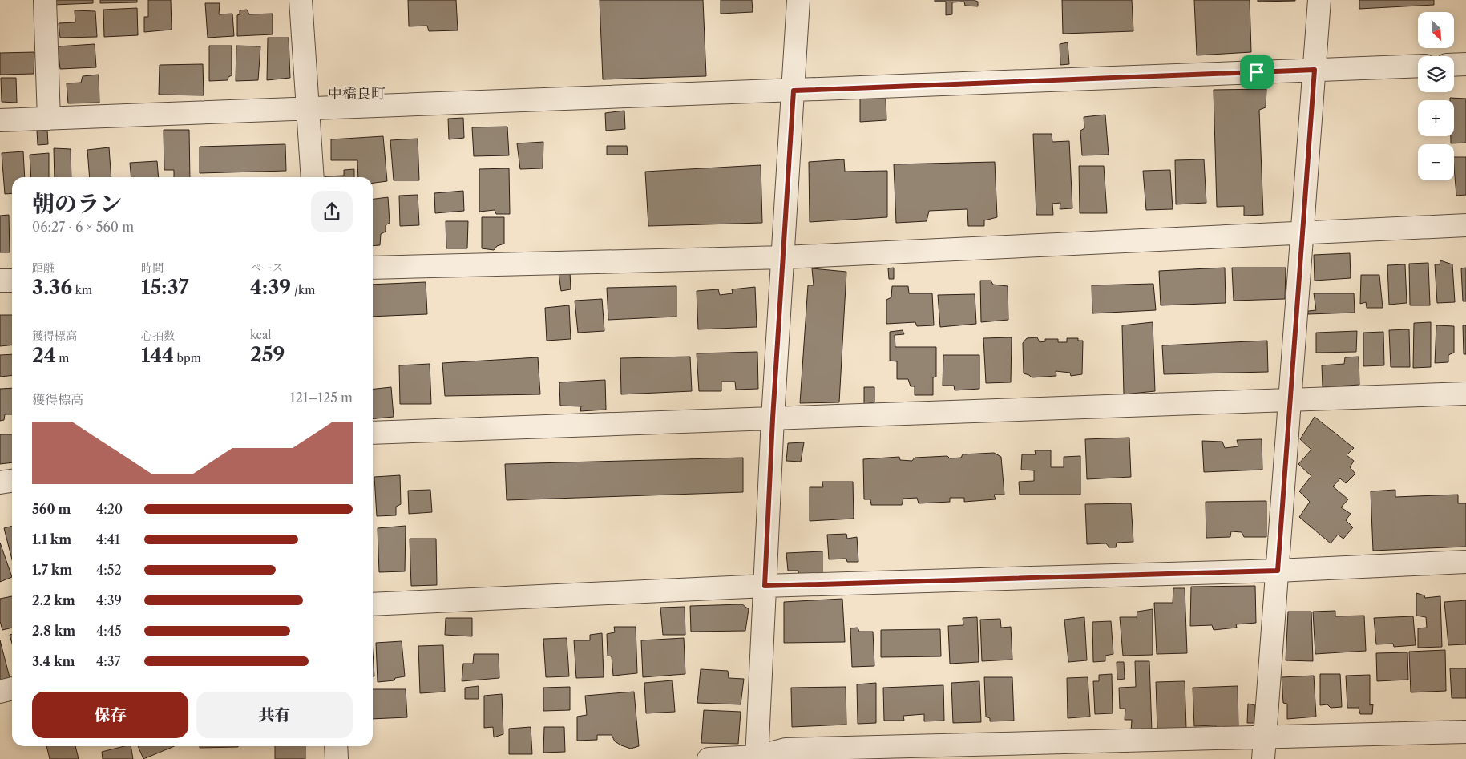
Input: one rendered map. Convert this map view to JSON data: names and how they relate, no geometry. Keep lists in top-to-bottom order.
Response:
{
  "districts": ["中橋良町"],
  "north": "bottom right",
  "page": {
    "map_buttons": ["+", "−"],
    "heading": ["朝のラン", "06:27 · 6 × 560 m"],
    "stats": [
      ["距離", "3.36 km"],
      ["時間", "15:37"],
      ["ペース", "4:39 /km"],
      ["獲得標高", "24 m"],
      ["心拍数", "144 bpm"],
      ["kcal", "259"]
    ],
    "chart": ["獲得標高", "121–125 m"],
    "list": [
      {
        "name": "560 m",
        "note": "4:20"
      },
      {
        "name": "1.1 km",
        "note": "4:41"
      },
      {
        "name": "1.7 km",
        "note": "4:52"
      },
      {
        "name": "2.2 km",
        "note": "4:39"
      },
      {
        "name": "2.8 km",
        "note": "4:45"
      },
      {
        "name": "3.4 km",
        "note": "4:37"
      }
    ],
    "buttons": ["保存", "共有"]
  }
}
